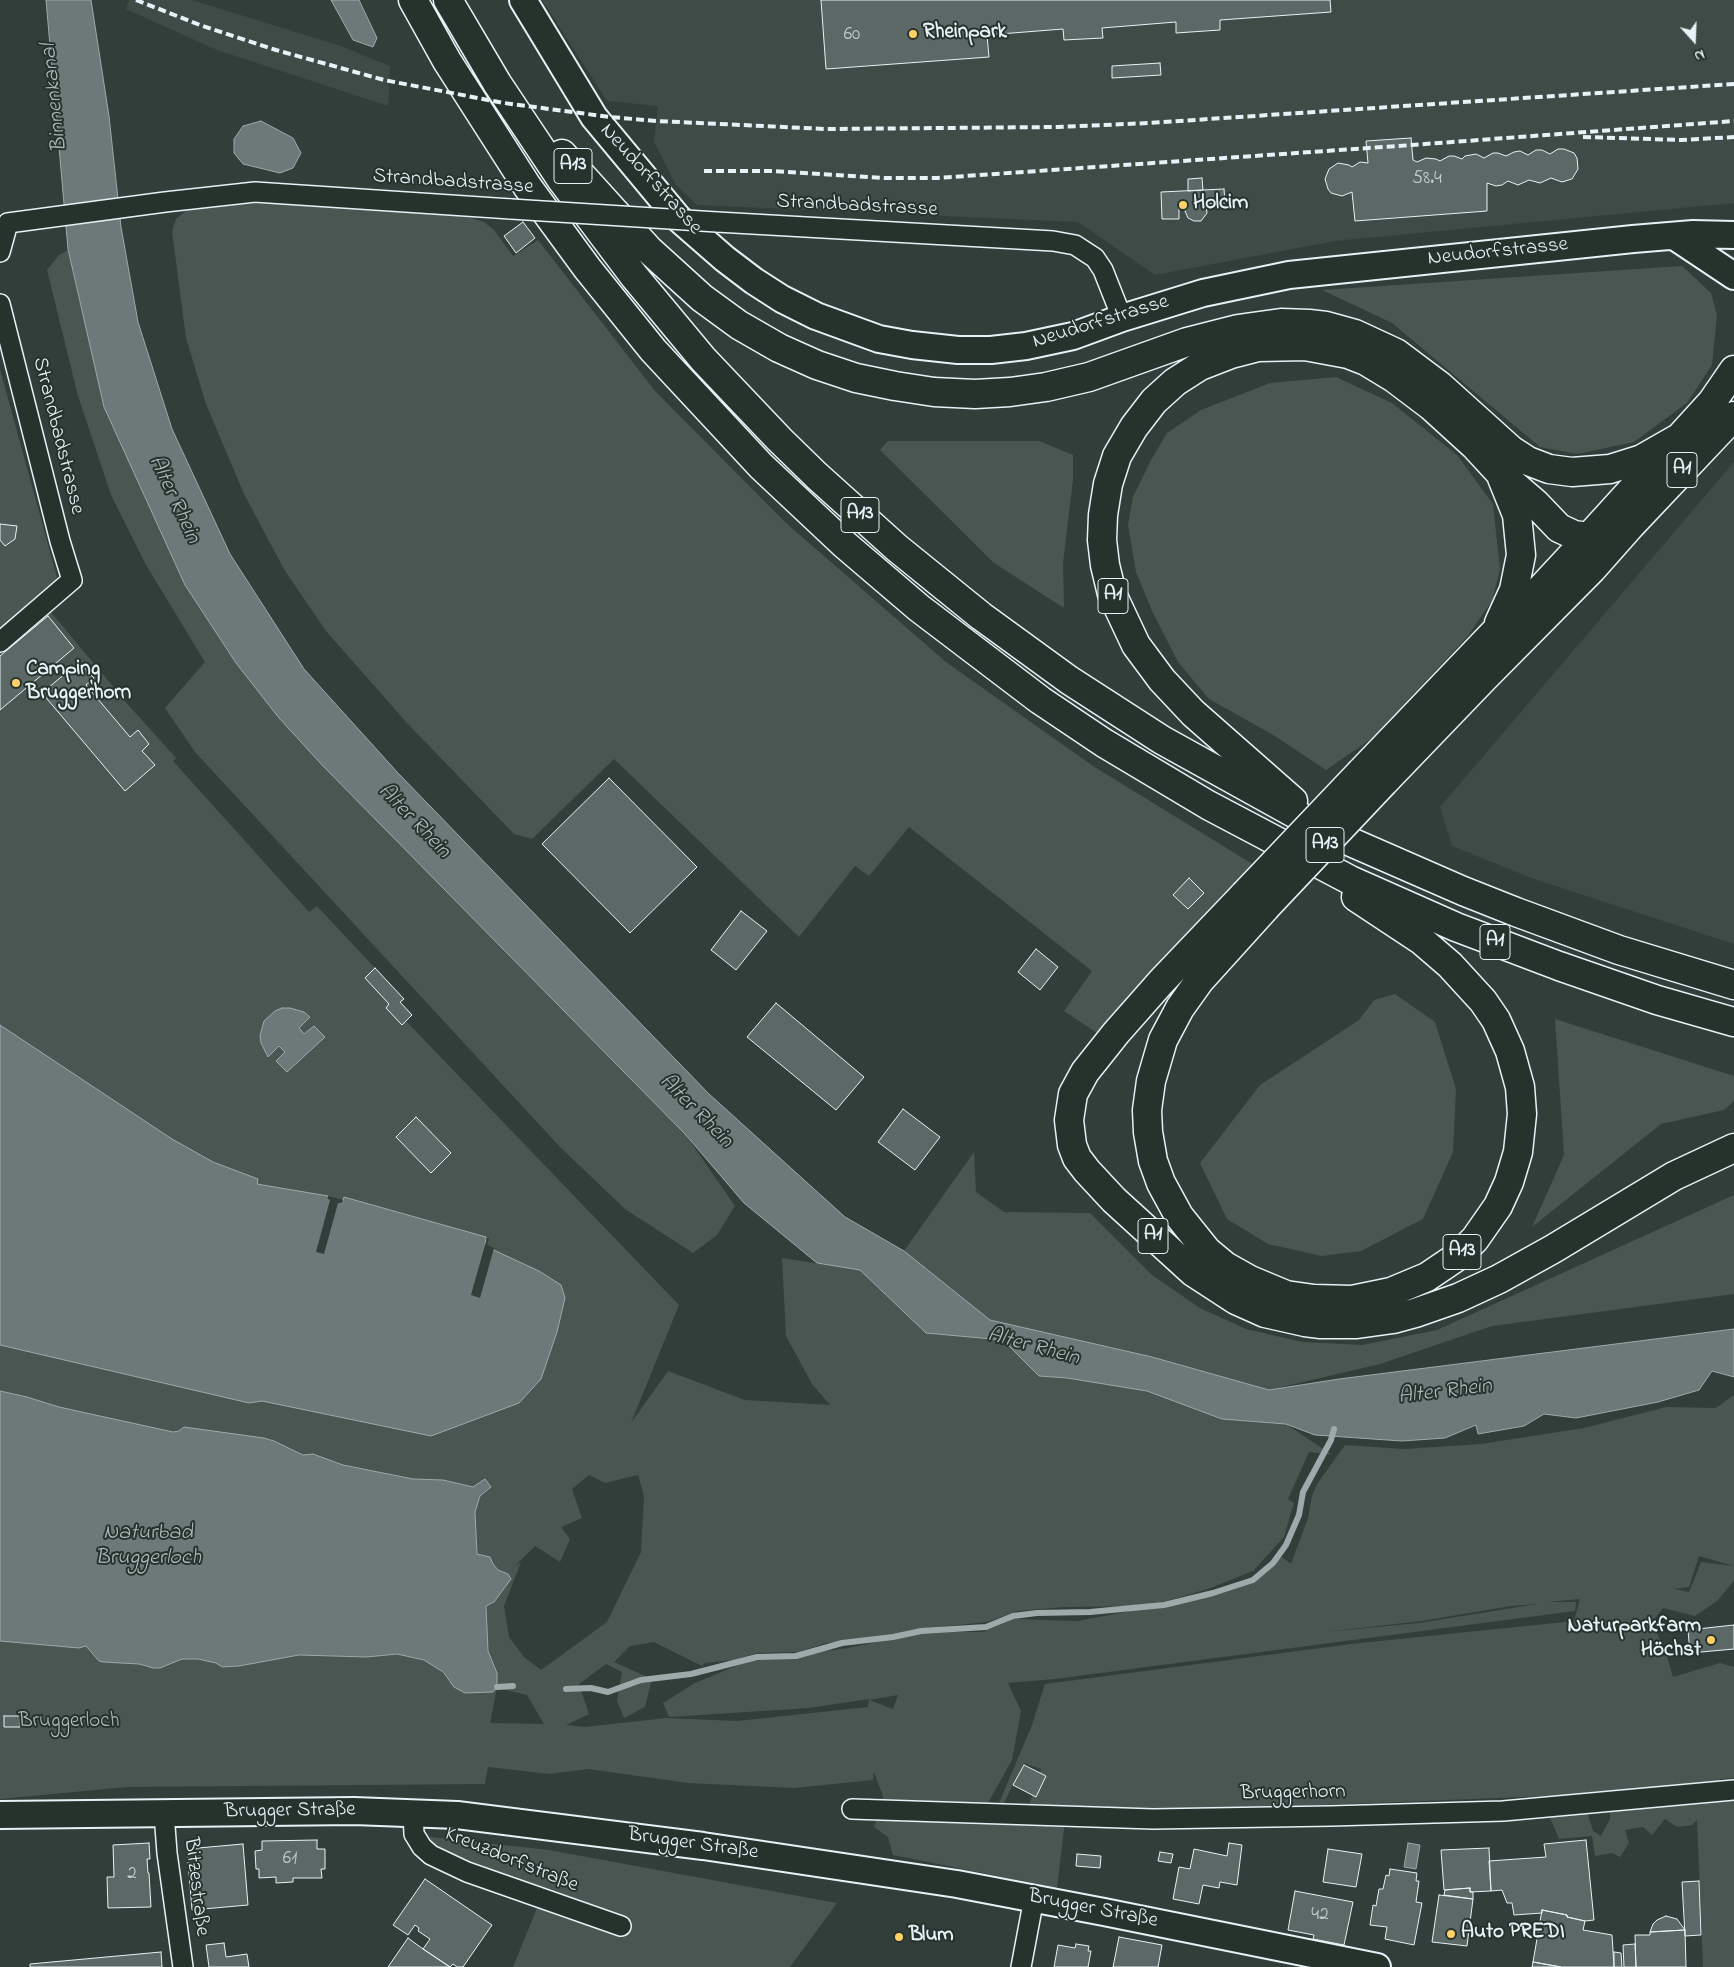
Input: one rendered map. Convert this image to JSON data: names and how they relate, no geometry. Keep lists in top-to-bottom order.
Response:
{
  "streets": {
    "highway": ["A13", "A1"],
    "main road": ["Neudorfstrasse", "Brugger Straße"],
    "street": [
      "Strandbadstrasse",
      "Bruggerhorn",
      "Kreuzdorfstraße",
      "Bitzestraße"
    ]
  },
  "crossings": [
    ["A13", "A1"],
    ["Neudorfstrasse", "Strandbadstrasse"],
    ["Brugger Straße", "Kreuzdorfstraße"],
    ["Brugger Straße", "Bitzestraße"]
  ],
  "water": ["Binnenkanal", "Alter Rhein", "Naturbad Bruggerloch"],
  "parks": ["Bruggerloch"],
  "places": [
    "Rheinpark",
    "Holcim",
    "Camping Bruggerhorn",
    "Naturparkfarm Höchst",
    "Auto PREDI",
    "Blum"
  ],
  "house_numbers": [
    "60",
    "58.4",
    "61",
    "2",
    "42"
  ],
  "north": "bottom"
}
